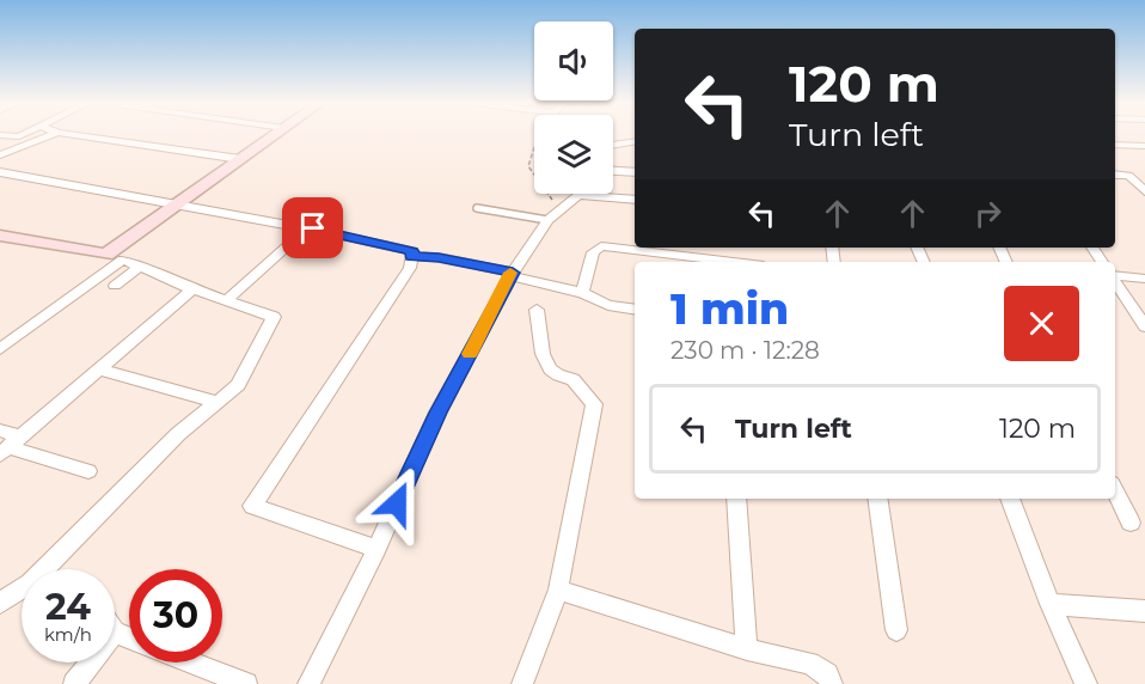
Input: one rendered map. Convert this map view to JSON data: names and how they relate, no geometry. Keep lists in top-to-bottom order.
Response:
{
  "page": {
    "turn": ["120 m", "Turn left"],
    "heading": ["1 min", "230 m · 12:28"],
    "list": [
      {
        "name": "Turn left",
        "value": "120 m"
      }
    ],
    "speed": "24 km/h",
    "limit": "30"
  }
}
